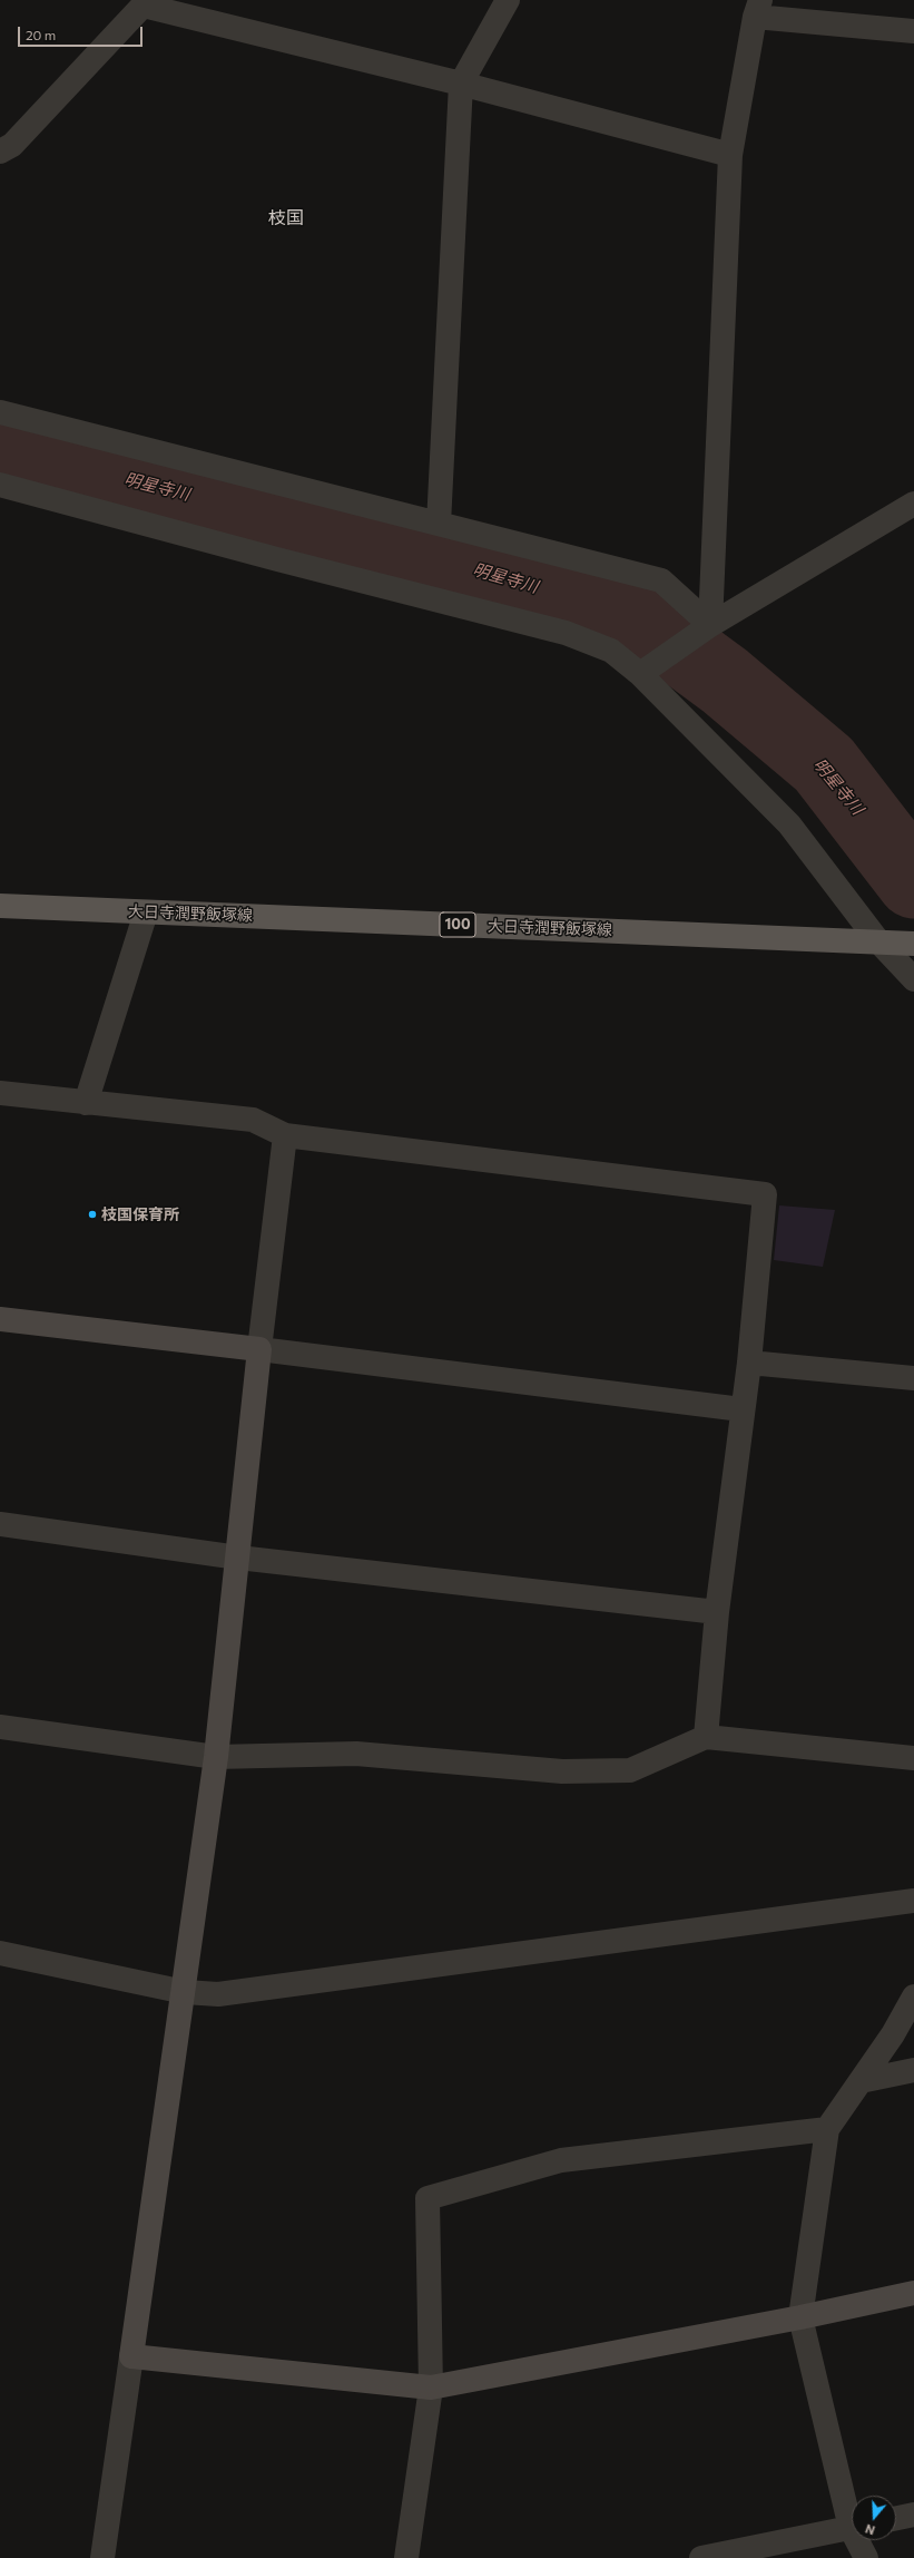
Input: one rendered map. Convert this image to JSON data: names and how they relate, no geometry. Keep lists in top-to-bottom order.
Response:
{
  "streets": {
    "main road": ["大日寺潤野飯塚線", "100"]
  },
  "districts": ["枝国"],
  "water": ["明星寺川"],
  "places": ["枝国保育所"],
  "scale_bar": "20 m",
  "north": "bottom"
}
